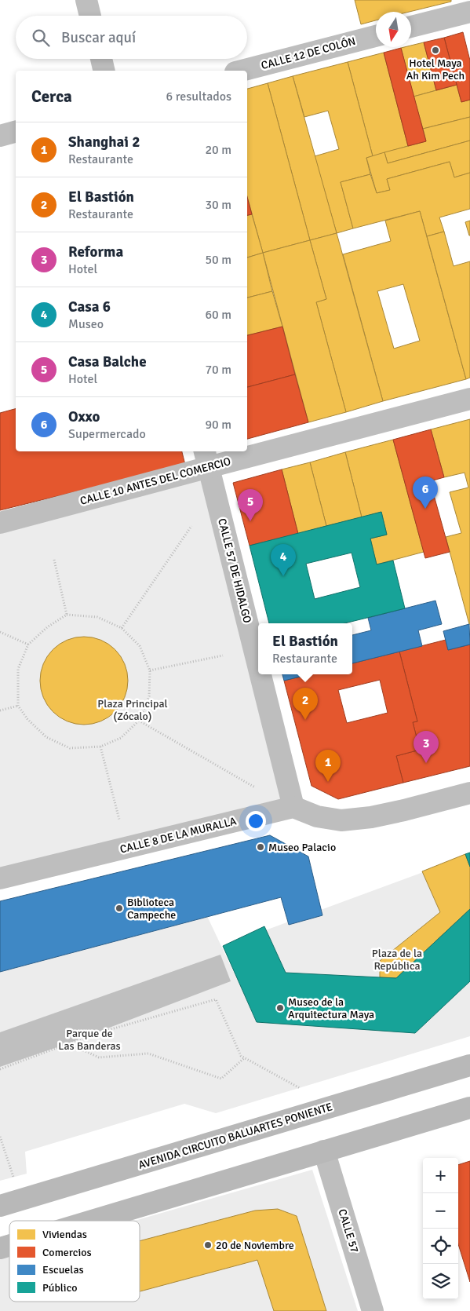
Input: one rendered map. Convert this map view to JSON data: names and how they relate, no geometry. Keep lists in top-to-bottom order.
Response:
{
  "streets": {
    "main road": ["AVENIDA CIRCUITO BALUARTES PONIENTE"],
    "street": [
      "CALLE 12 DE COLÓN",
      "CALLE 10 ANTES DEL COMERCIO",
      "CALLE 57 DE HIDALGO",
      "CALLE 8 DE LA MURALLA",
      "CALLE 57"
    ]
  },
  "crossings": [
    ["CALLE 10 ANTES DEL COMERCIO", "CALLE 57 DE HIDALGO"],
    ["CALLE 57 DE HIDALGO", "CALLE 8 DE LA MURALLA"]
  ],
  "parks": ["Plaza Principal (Zócalo)", "Plaza de la República", "Parque de Las Banderas"],
  "places": [
    "Hotel Maya Ah Kim Pech",
    "Museo Palacio",
    "Biblioteca Campeche",
    "Museo de la Arquitectura Maya",
    "20 de Noviembre"
  ],
  "legend": [
    "Viviendas",
    "Comercios",
    "Escuelas",
    "Público"
  ],
  "north": "bottom",
  "page": {
    "search": "Buscar aquí",
    "heading": ["Cerca", "6 resultados"],
    "list": [
      {
        "mark": "1",
        "name": "Shanghai 2",
        "note": "Restaurante",
        "value": "20 m"
      },
      {
        "mark": "2",
        "name": "El Bastión",
        "note": "Restaurante",
        "value": "30 m"
      },
      {
        "mark": "3",
        "name": "Reforma",
        "note": "Hotel",
        "value": "50 m"
      },
      {
        "mark": "4",
        "name": "Casa 6",
        "note": "Museo",
        "value": "60 m"
      },
      {
        "mark": "5",
        "name": "Casa Balche",
        "note": "Hotel",
        "value": "70 m"
      },
      {
        "mark": "6",
        "name": "Oxxo",
        "note": "Supermercado",
        "value": "90 m"
      }
    ],
    "pins": [
      "6",
      "5",
      "4",
      "2",
      "3",
      "1"
    ],
    "popup": ["El Bastión", "Restaurante"],
    "map_buttons": ["+", "−"]
  }
}
